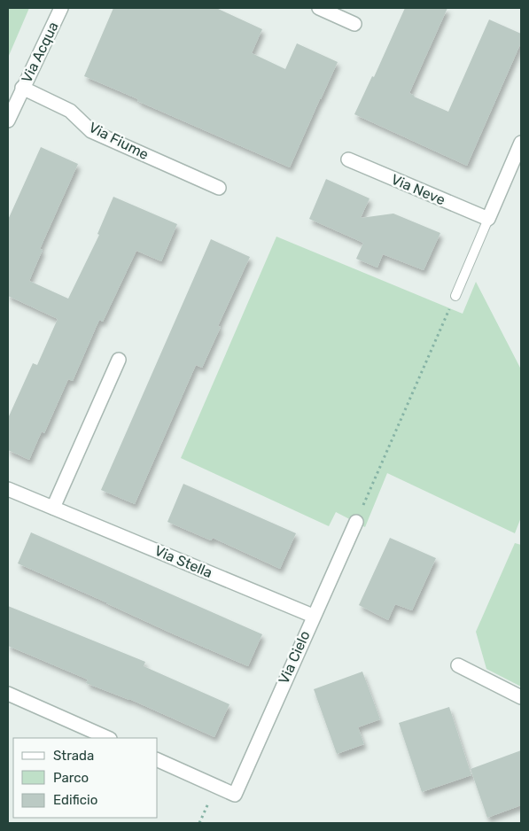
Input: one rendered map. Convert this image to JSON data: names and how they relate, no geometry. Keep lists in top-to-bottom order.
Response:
{
  "streets": {
    "street": [
      "Via Acqua",
      "Via Fiume",
      "Via Neve",
      "Via Stella",
      "Via Cielo"
    ]
  },
  "crossings": [
    ["Via Acqua", "Via Fiume"],
    ["Via Stella", "Via Cielo"]
  ],
  "legend": ["Strada", "Parco", "Edificio"]
}
